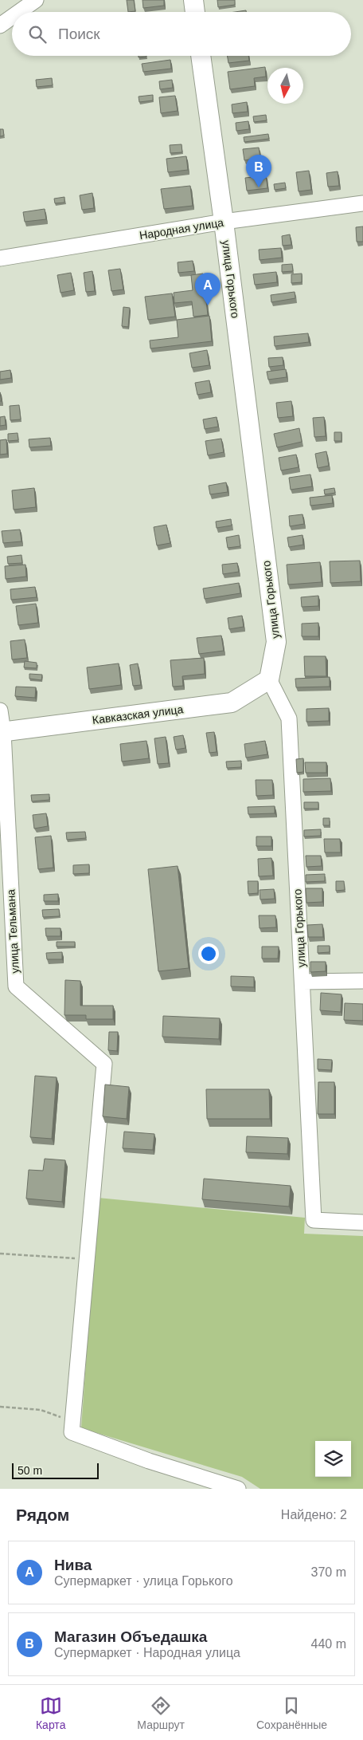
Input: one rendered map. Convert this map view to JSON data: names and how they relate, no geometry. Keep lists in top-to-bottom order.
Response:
{
  "streets": {
    "main road": ["улица Горького", "Кавказская улица"],
    "street": ["Народная улица", "улица Тельмана"]
  },
  "crossings": [
    ["Народная улица", "улица Горького"],
    ["улица Горького", "Кавказская улица"],
    ["Кавказская улица", "улица Тельмана"]
  ],
  "scale_bar": "50 m",
  "north": "bottom",
  "page": {
    "search": "Поиск",
    "pins": ["B", "A"],
    "scale": "50 m",
    "heading": ["Рядом", "Найдено: 2"],
    "list": [
      {
        "mark": "A",
        "name": "Нива",
        "note": "Супермаркет · улица Горького",
        "value": "370 m"
      },
      {
        "mark": "B",
        "name": "Магазин Объедашка",
        "note": "Супермаркет · Народная улица",
        "value": "440 m"
      }
    ],
    "nav": ["Карта", "Маршрут", "Сохранённые"]
  }
}
